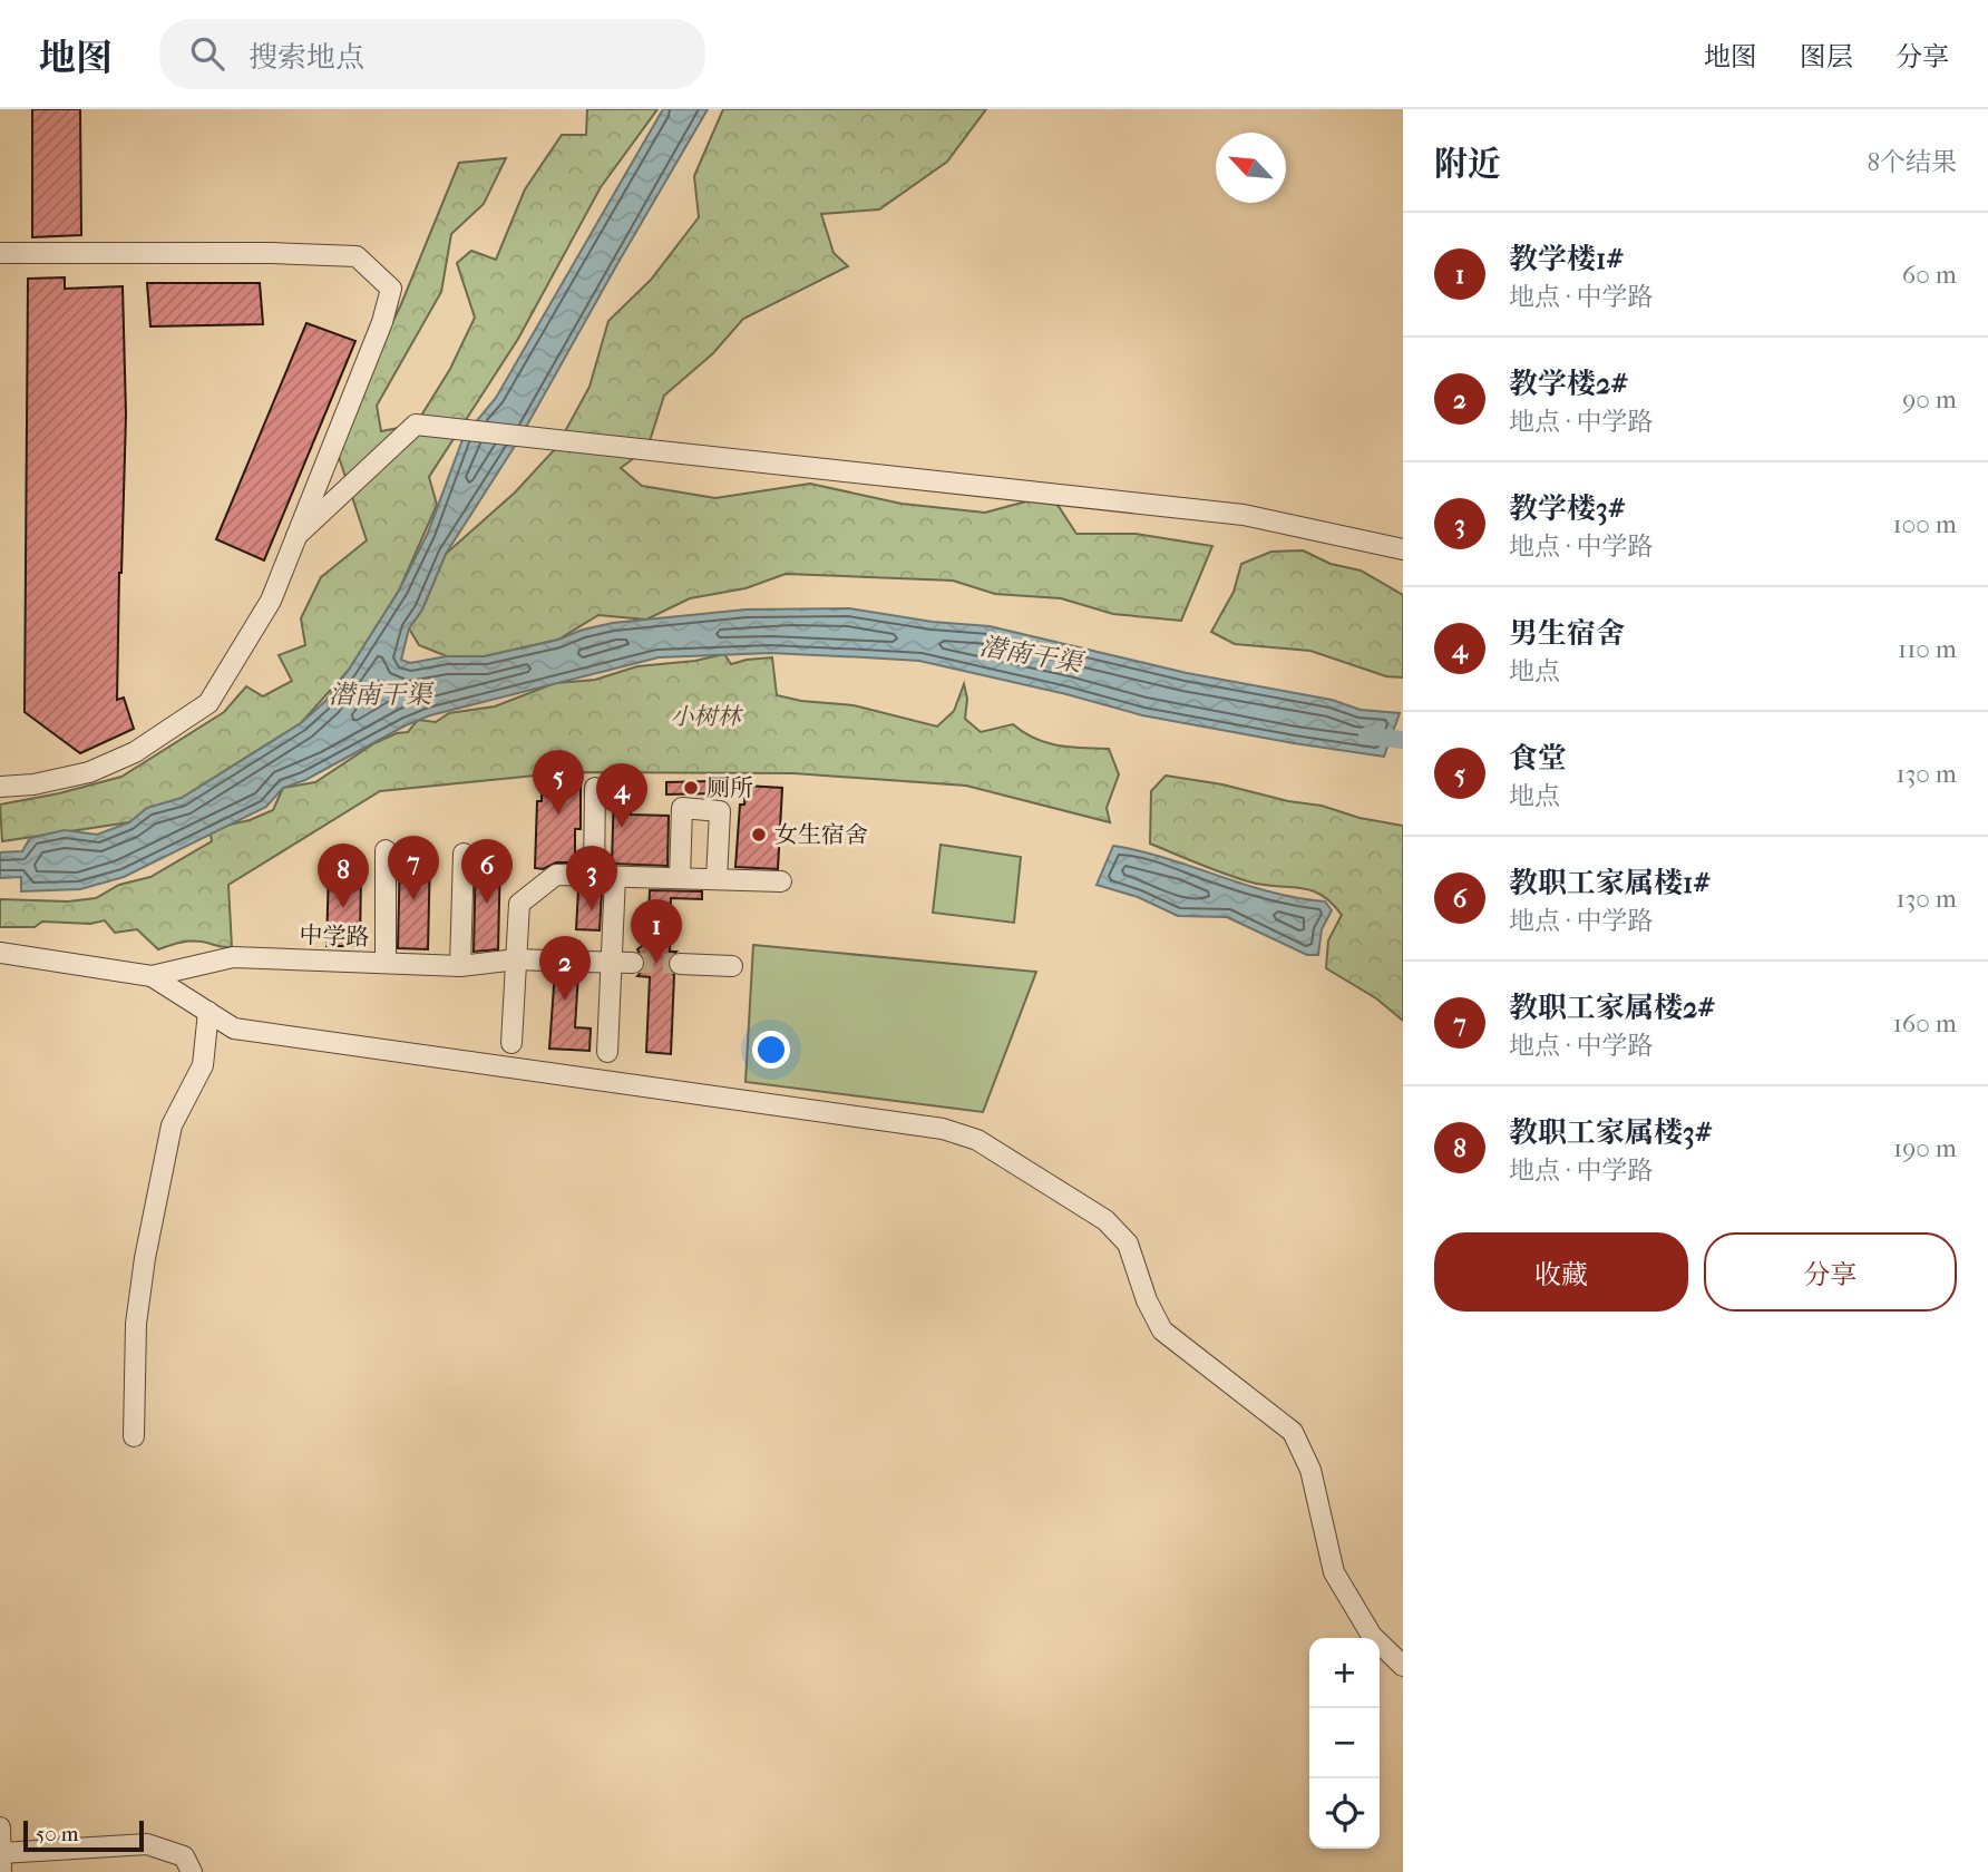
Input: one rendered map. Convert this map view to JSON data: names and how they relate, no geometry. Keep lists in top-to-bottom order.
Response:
{
  "streets": {
    "street": ["中学路"]
  },
  "water": ["潜南干渠"],
  "parks": ["小树林"],
  "places": ["厕所", "女生宿舍"],
  "scale_bar": "50 m",
  "north": "top left",
  "page": {
    "header": "地图",
    "search": "搜索地点",
    "nav": ["地图", "图层", "分享"],
    "heading": ["附近", "8个结果"],
    "list": [
      {
        "mark": "1",
        "name": "教学楼1#",
        "note": "地点 · 中学路",
        "value": "60 m"
      },
      {
        "mark": "2",
        "name": "教学楼2#",
        "note": "地点 · 中学路",
        "value": "90 m"
      },
      {
        "mark": "3",
        "name": "教学楼3#",
        "note": "地点 · 中学路",
        "value": "100 m"
      },
      {
        "mark": "4",
        "name": "男生宿舍",
        "note": "地点",
        "value": "110 m"
      },
      {
        "mark": "5",
        "name": "食堂",
        "note": "地点",
        "value": "130 m"
      },
      {
        "mark": "6",
        "name": "教职工家属楼1#",
        "note": "地点 · 中学路",
        "value": "130 m"
      },
      {
        "mark": "7",
        "name": "教职工家属楼2#",
        "note": "地点 · 中学路",
        "value": "160 m"
      },
      {
        "mark": "8",
        "name": "教职工家属楼3#",
        "note": "地点 · 中学路",
        "value": "190 m"
      }
    ],
    "pins": [
      "5",
      "4",
      "7",
      "6",
      "8",
      "3",
      "1",
      "2"
    ],
    "buttons": ["收藏", "分享"],
    "map_buttons": ["+", "−"],
    "scale": "50 m"
  }
}
